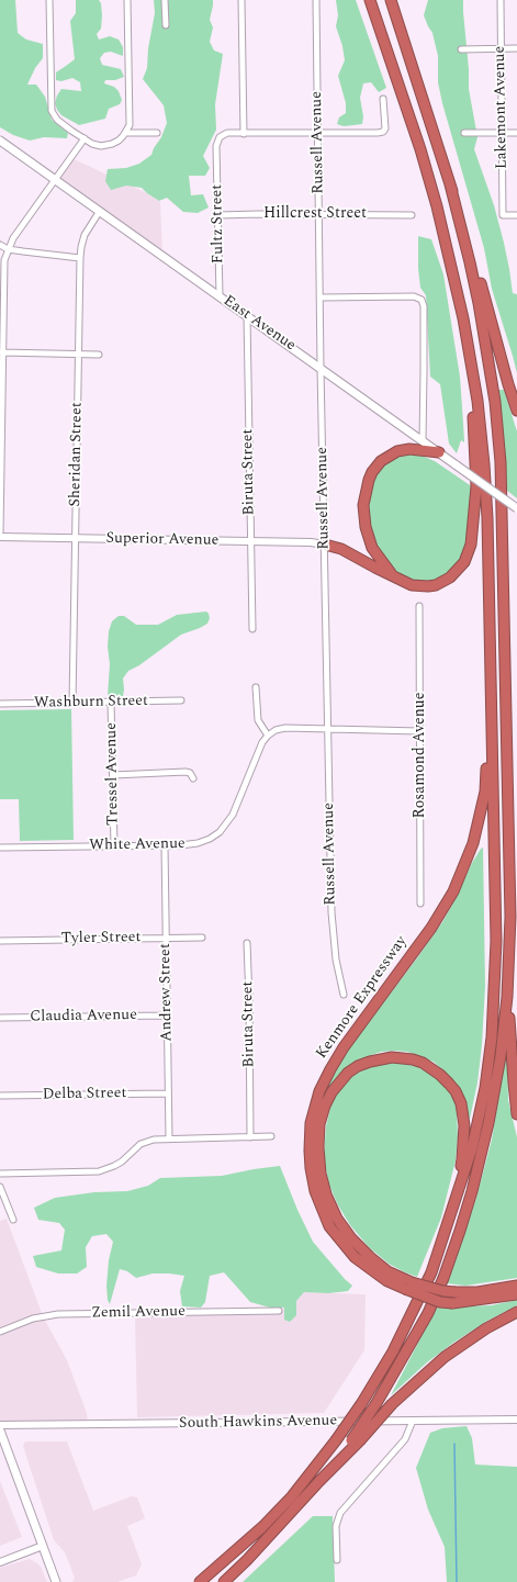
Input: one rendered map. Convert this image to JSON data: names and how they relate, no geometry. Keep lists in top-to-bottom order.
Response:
{
  "streets": {
    "highway": ["Kenmore Expressway"],
    "main road": ["East Avenue"],
    "street": [
      "Lakemont Avenue",
      "Russell Avenue",
      "Hillcrest Street",
      "Fultz Street",
      "Sheridan Street",
      "Biruta Street",
      "Superior Avenue",
      "Washburn Street",
      "Rosamond Avenue",
      "Tressel Avenue",
      "White Avenue",
      "Tyler Street",
      "Andrew Street",
      "Claudia Avenue",
      "Delba Street",
      "Zemil Avenue",
      "South Hawkins Avenue"
    ]
  },
  "crossings": [
    ["Russell Avenue", "Hillcrest Street"],
    ["Russell Avenue", "East Avenue"],
    ["Russell Avenue", "Superior Avenue"],
    ["Hillcrest Street", "Fultz Street"],
    ["Fultz Street", "East Avenue"],
    ["East Avenue", "Sheridan Street"],
    ["East Avenue", "Biruta Street"],
    ["Sheridan Street", "Superior Avenue"],
    ["Sheridan Street", "Washburn Street"],
    ["Biruta Street", "Superior Avenue"],
    ["Washburn Street", "Tressel Avenue"],
    ["Tressel Avenue", "White Avenue"],
    ["White Avenue", "Andrew Street"],
    ["Tyler Street", "Andrew Street"],
    ["Andrew Street", "Claudia Avenue"],
    ["Andrew Street", "Delba Street"]
  ]
}
